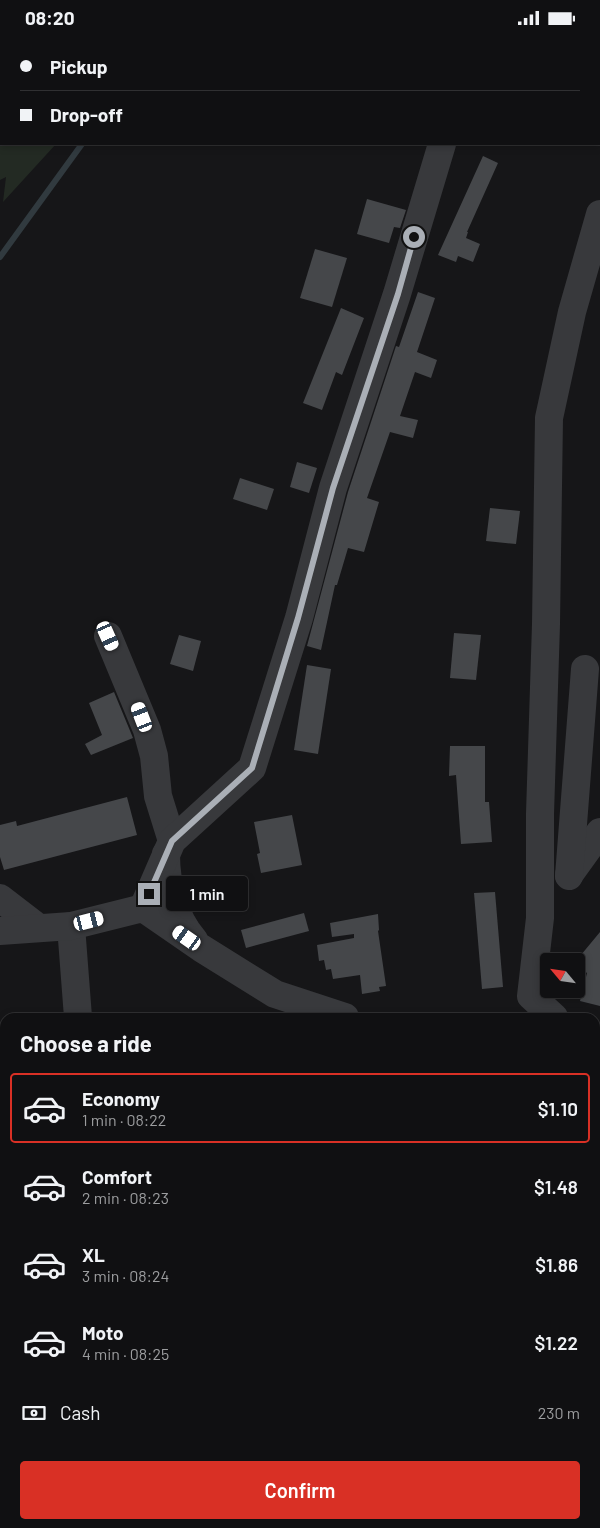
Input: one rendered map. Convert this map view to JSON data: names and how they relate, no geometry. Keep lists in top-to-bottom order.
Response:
{
  "north": "top left",
  "page": {
    "status": "08:20",
    "banner": ["Pickup", "Drop-off"],
    "bubble": "1 min",
    "heading": "Choose a ride",
    "list": [
      {
        "name": "Economy",
        "note": "1 min · 08:22",
        "value": "$1.10"
      },
      {
        "name": "Comfort",
        "note": "2 min · 08:23",
        "value": "$1.48"
      },
      {
        "name": "XL",
        "note": "3 min · 08:24",
        "value": "$1.86"
      },
      {
        "name": "Moto",
        "note": "4 min · 08:25",
        "value": "$1.22"
      }
    ],
    "pay": ["Cash", "230 m"],
    "buttons": "Confirm"
  }
}
